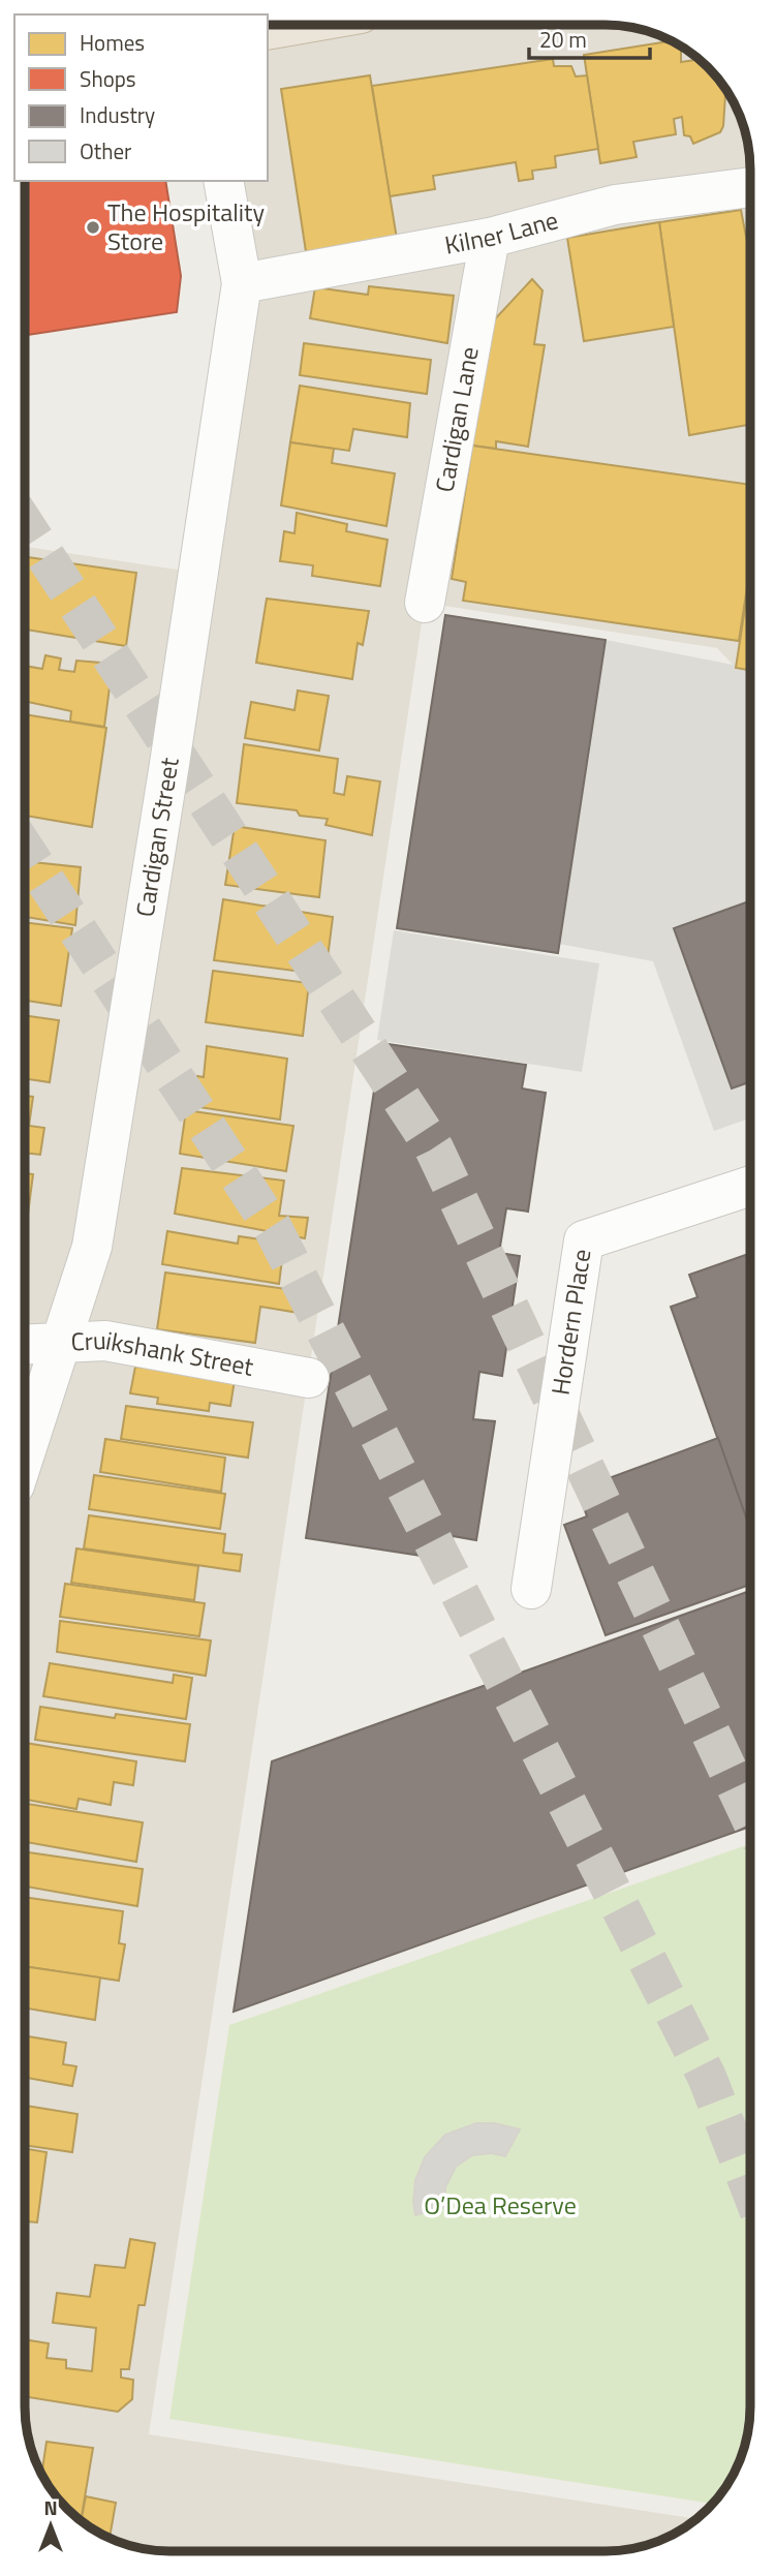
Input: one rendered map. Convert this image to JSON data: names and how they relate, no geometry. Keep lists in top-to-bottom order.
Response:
{
  "streets": {
    "street": [
      "Kilner Lane",
      "Cardigan Lane",
      "Cardigan Street",
      "Hordern Place",
      "Cruikshank Street"
    ]
  },
  "crossings": [
    ["Kilner Lane", "Cardigan Lane"],
    ["Kilner Lane", "Cardigan Street"],
    ["Cardigan Street", "Cruikshank Street"]
  ],
  "parks": ["O’Dea Reserve"],
  "places": ["The Hospitality Store"],
  "legend": [
    "Homes",
    "Shops",
    "Industry",
    "Other"
  ],
  "scale_bar": "20 m",
  "north": "top"
}
